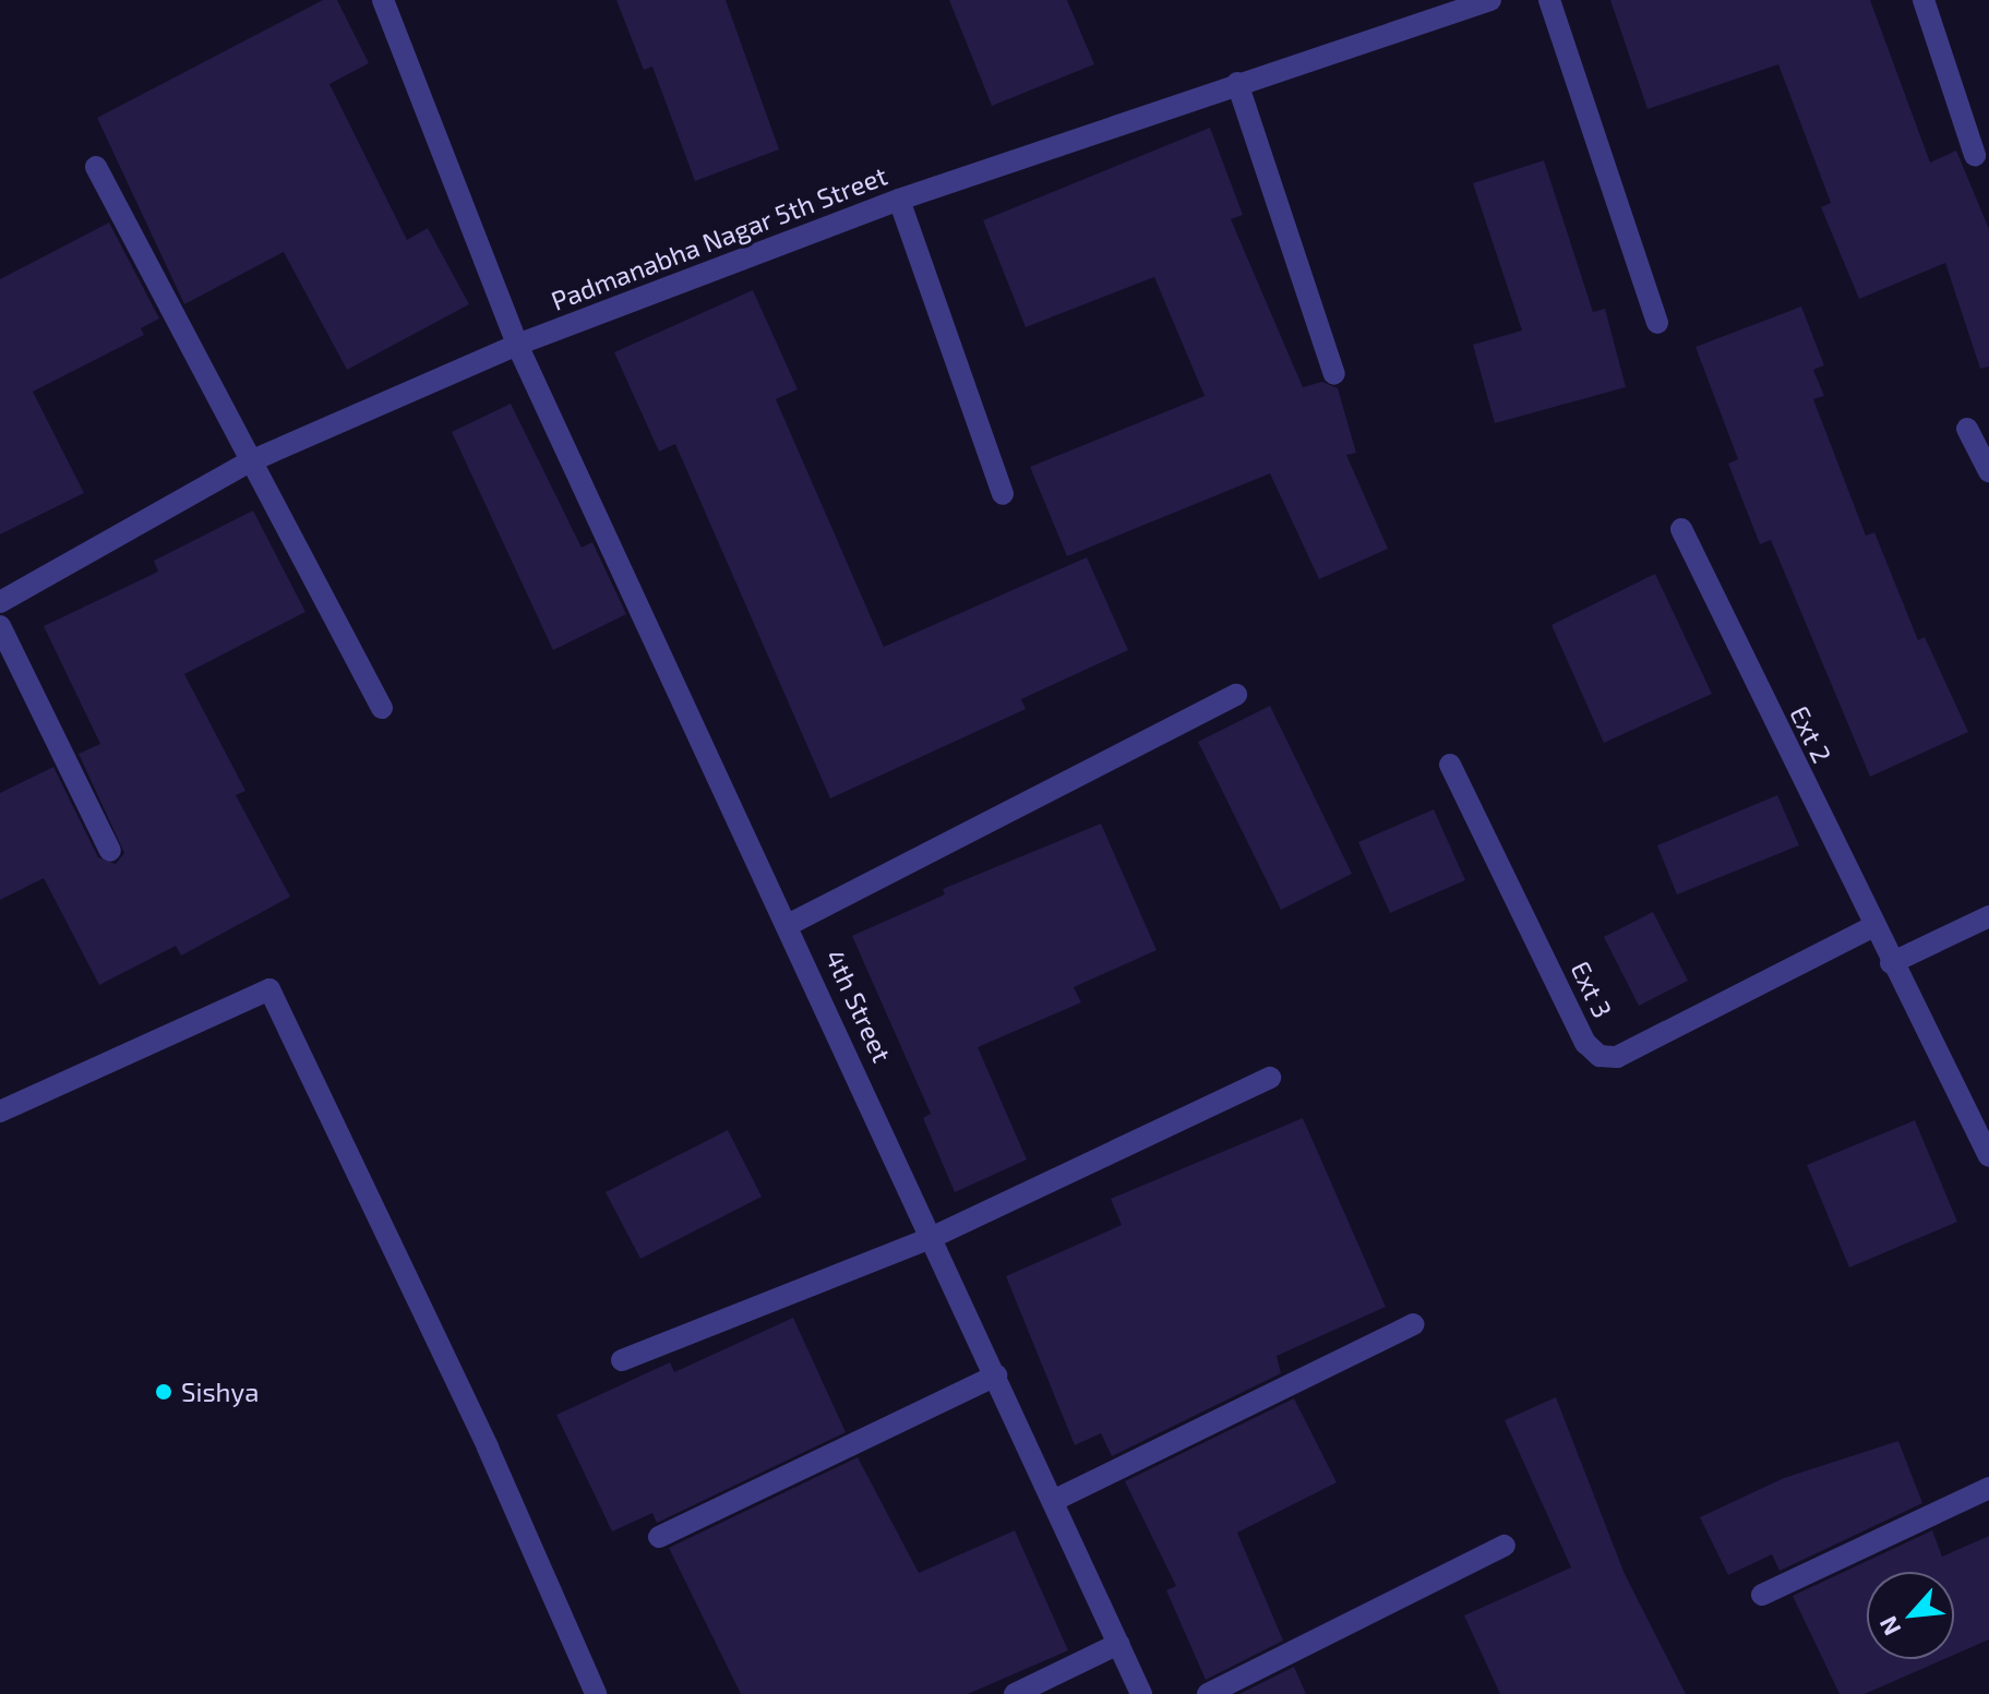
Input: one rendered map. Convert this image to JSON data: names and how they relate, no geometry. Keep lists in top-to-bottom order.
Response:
{
  "streets": {
    "street": [
      "Padmanabha Nagar 5th Street",
      "Ext 2",
      "Ext 3",
      "4th Street"
    ]
  },
  "crossings": [
    ["Padmanabha Nagar 5th Street", "4th Street"],
    ["Ext 2", "Ext 3"]
  ],
  "places": ["Sishya"],
  "north": "bottom left"
}
